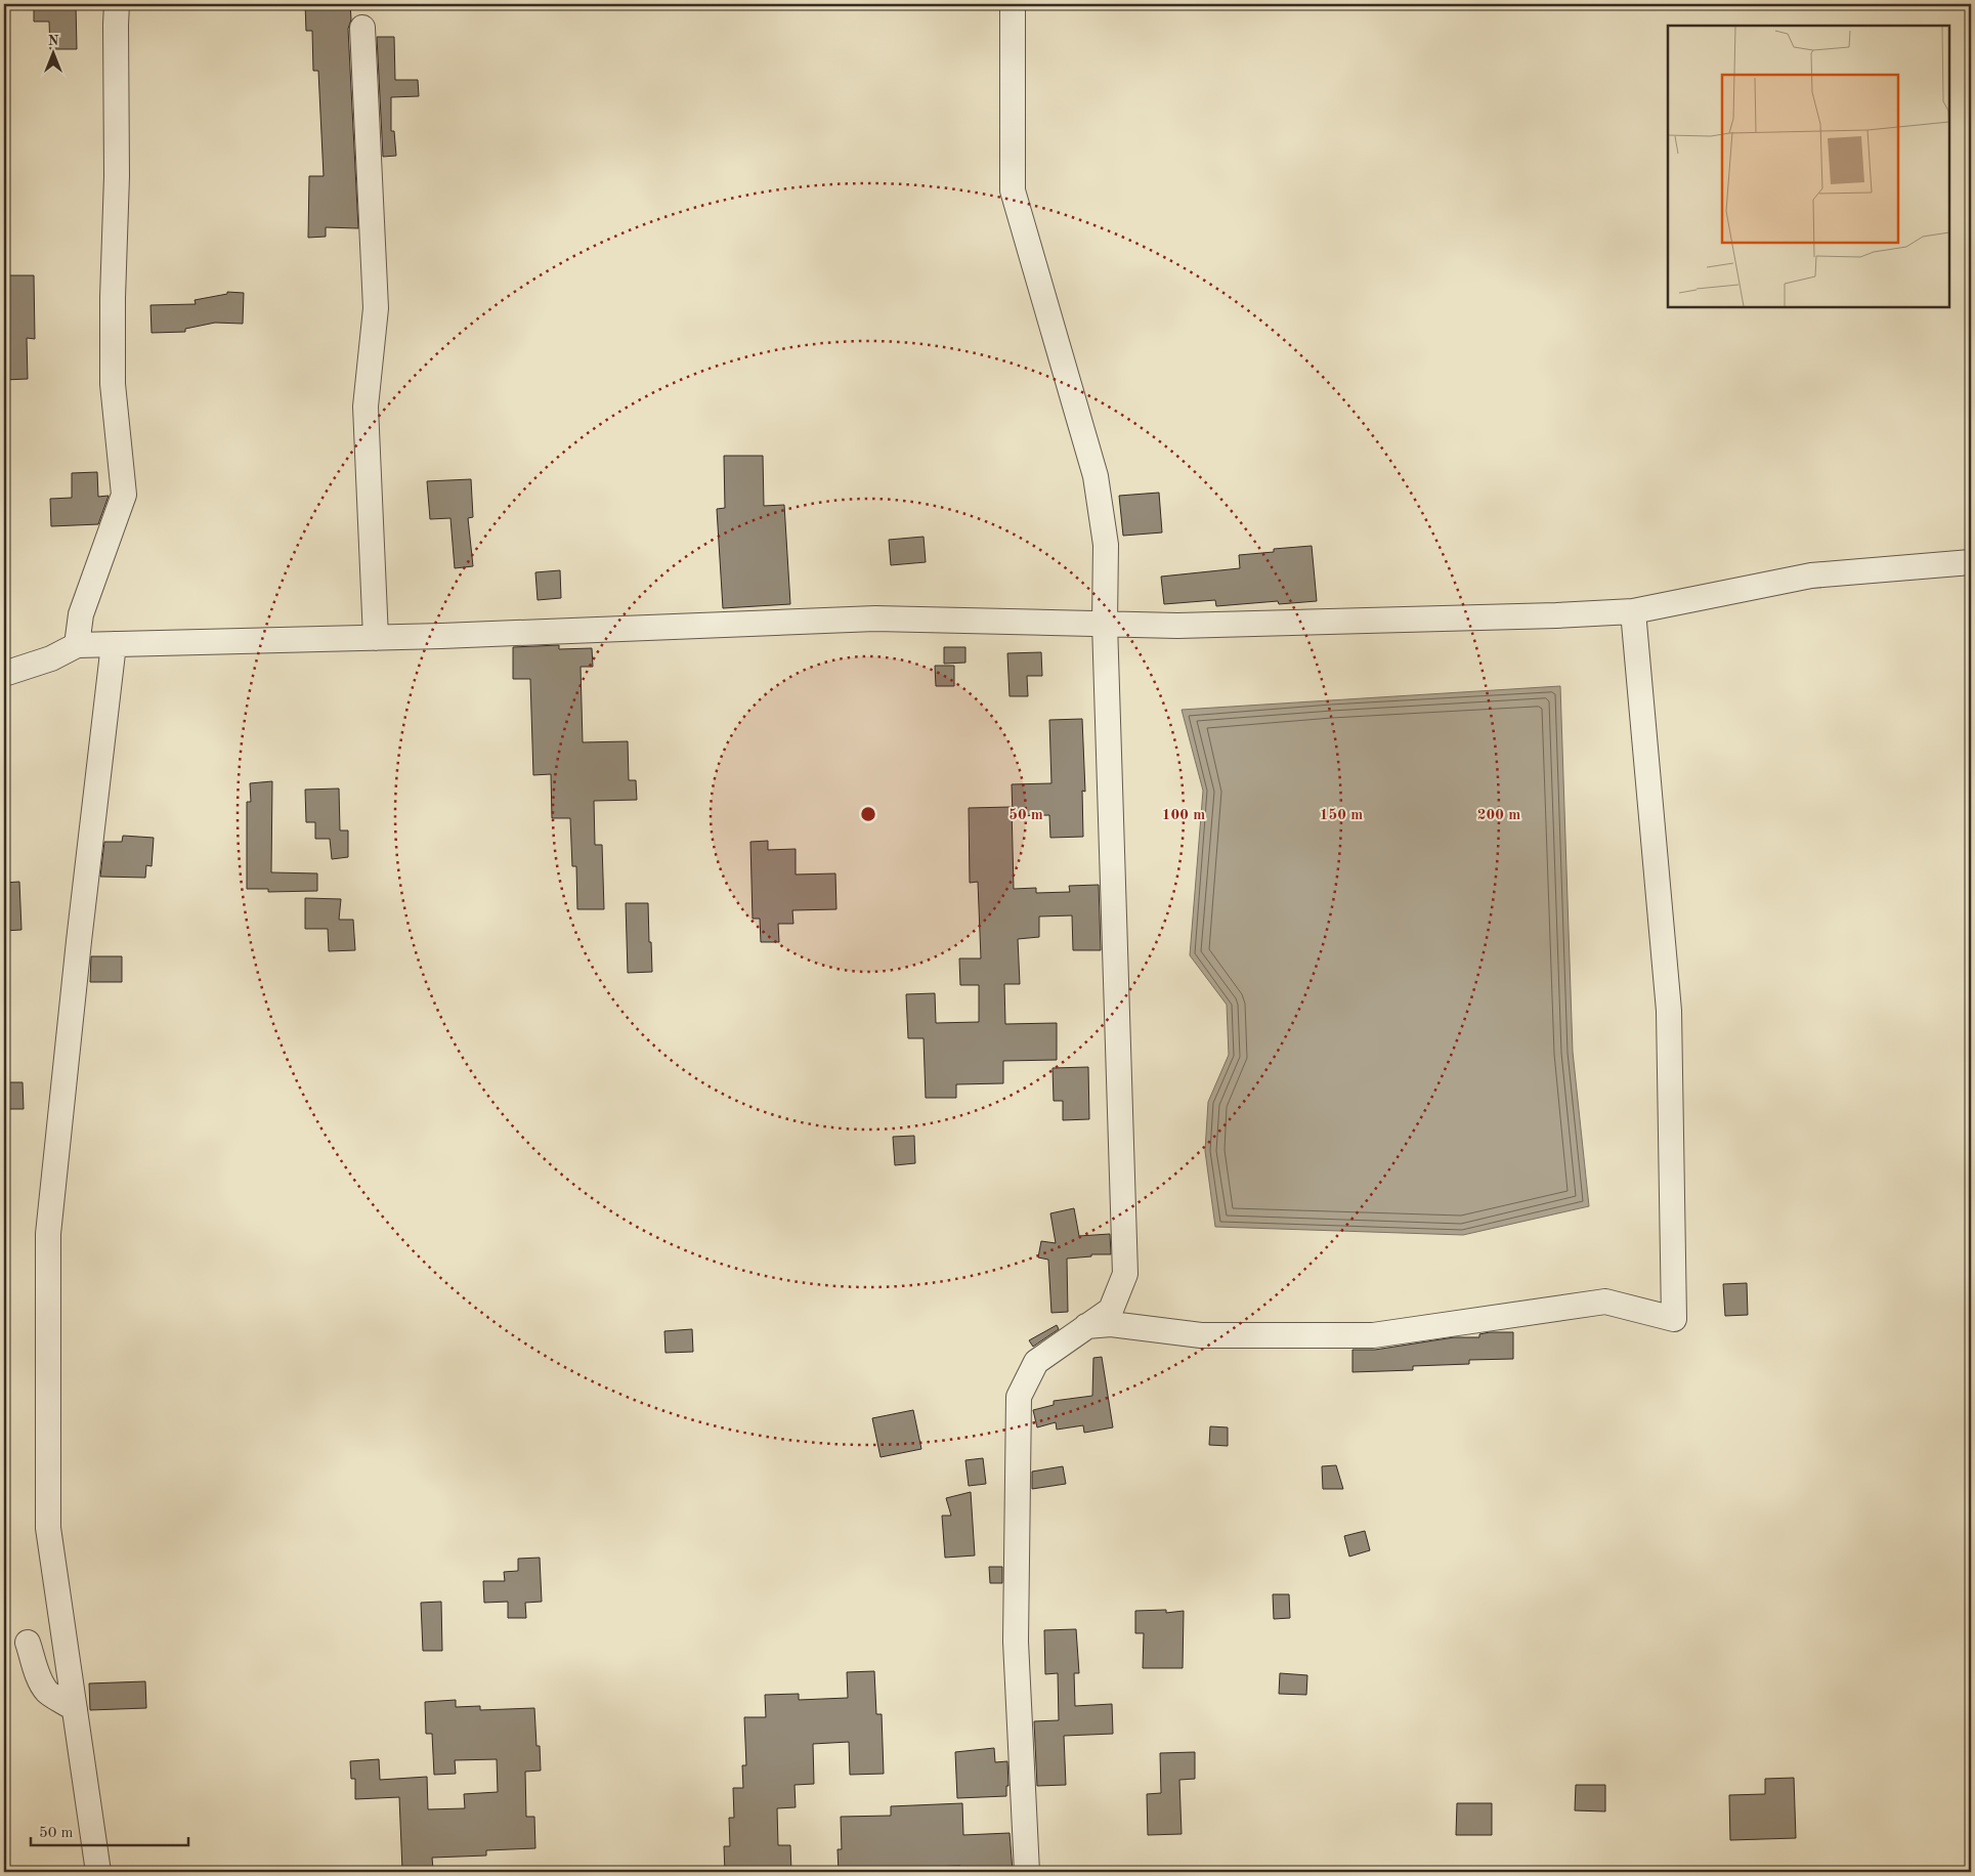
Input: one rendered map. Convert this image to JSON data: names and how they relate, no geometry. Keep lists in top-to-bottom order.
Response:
{
  "scale_bar": "50 m",
  "north": "top",
  "rings": [
    "50 m",
    "100 m",
    "150 m",
    "200 m"
  ]
}
